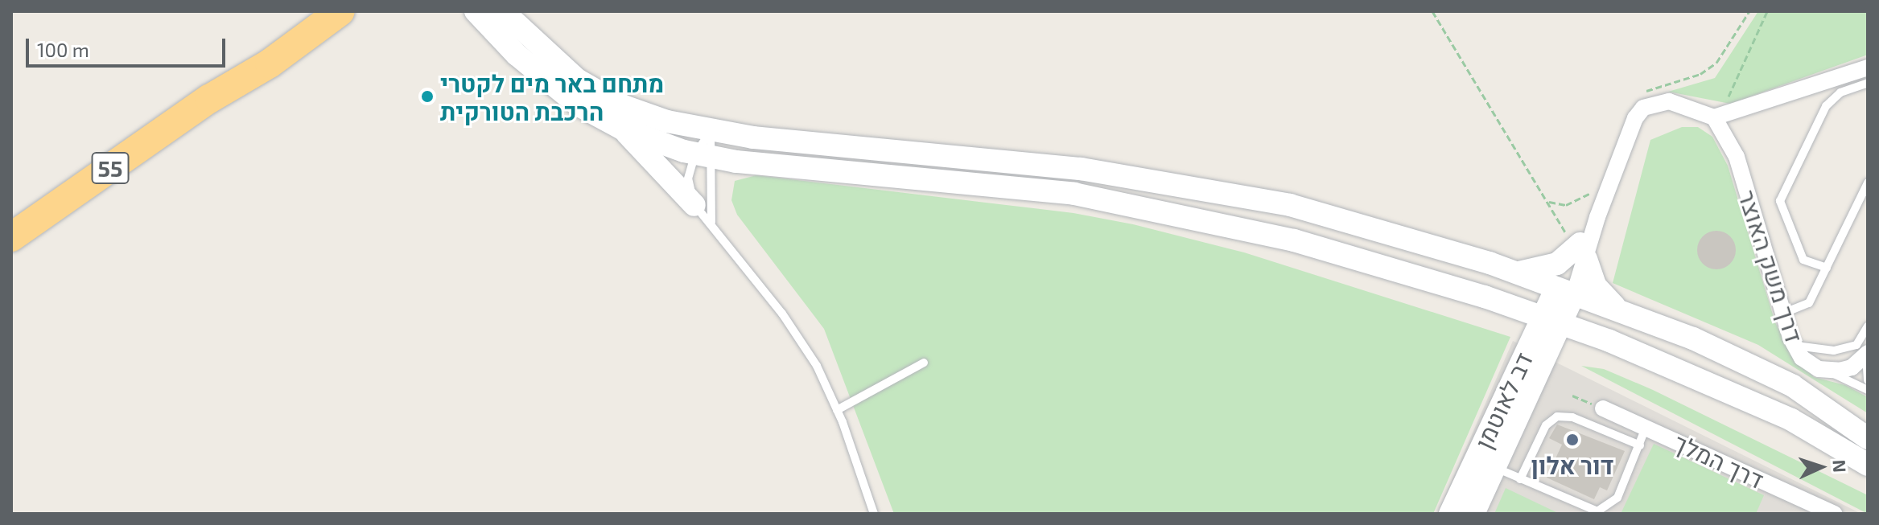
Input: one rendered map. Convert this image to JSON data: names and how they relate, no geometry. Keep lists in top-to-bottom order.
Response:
{
  "streets": {
    "highway": ["55"],
    "main road": ["דב לאוטמן"],
    "street": ["דרך משק האוצר", "דרך המלך"]
  },
  "places": ["מתחם באר מים לקטרי הרכבת הטורקית", "דור אלון"],
  "scale_bar": "100 m",
  "north": "right"
}
